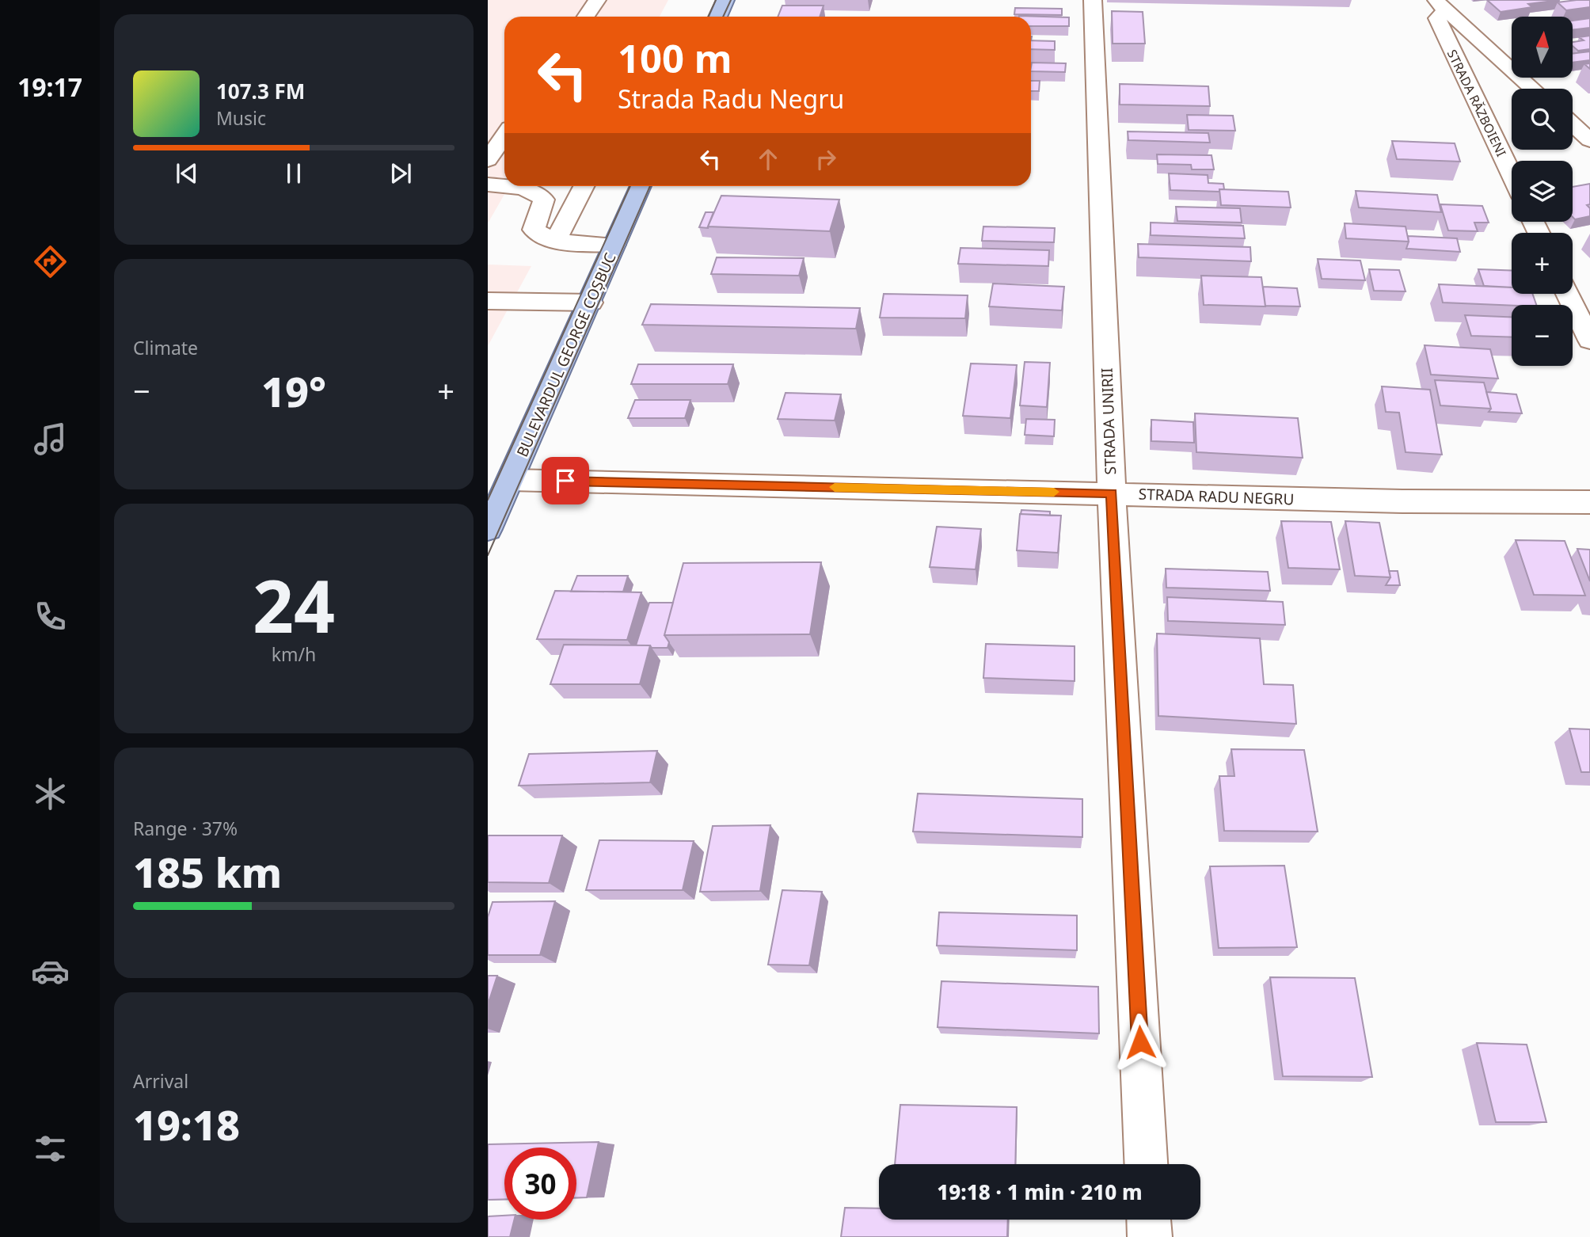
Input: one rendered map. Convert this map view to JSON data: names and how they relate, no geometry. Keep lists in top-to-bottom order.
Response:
{
  "streets": {
    "main road": ["BULEVARDUL GEORGE COȘBUC"],
    "street": ["STRADA RĂZBOIENI", "STRADA UNIRII", "STRADA RADU NEGRU"]
  },
  "crossings": [
    ["BULEVARDUL GEORGE COȘBUC", "STRADA RADU NEGRU"],
    ["STRADA UNIRII", "STRADA RADU NEGRU"]
  ],
  "north": "top",
  "page": {
    "tabs": "19:17",
    "map_buttons": ["+", "−"],
    "turn": ["100 m", "Strada Radu Negru"],
    "song": ["107.3 FM", "Music"],
    "tile": [
      "Climate",
      ["24", "km/h"],
      ["Range · 37%", "185 km"],
      ["Arrival", "19:18"]
    ],
    "heat": ["−", "19°", "+"],
    "limit": "30",
    "trip": "19:18 · 1 min · 210 m"
  }
}
